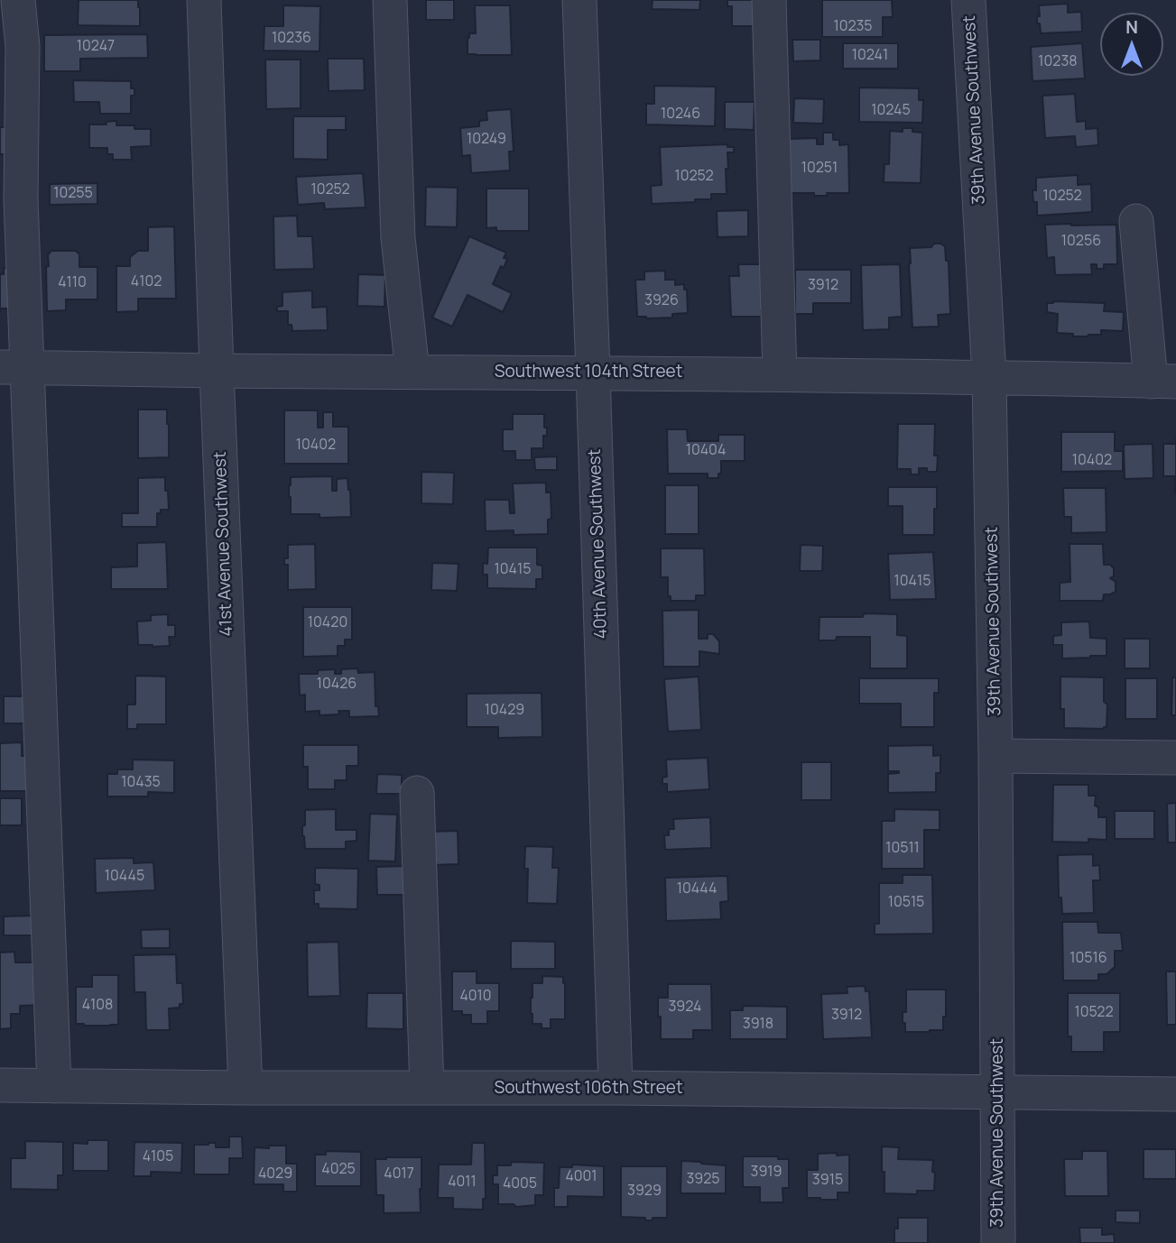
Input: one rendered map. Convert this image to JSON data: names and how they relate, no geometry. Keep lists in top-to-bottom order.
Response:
{
  "streets": {
    "street": [
      "39th Avenue Southwest",
      "Southwest 104th Street",
      "41st Avenue Southwest",
      "40th Avenue Southwest",
      "Southwest 106th Street"
    ]
  },
  "crossings": [
    ["39th Avenue Southwest", "Southwest 104th Street"],
    ["39th Avenue Southwest", "Southwest 106th Street"],
    ["Southwest 104th Street", "41st Avenue Southwest"],
    ["Southwest 104th Street", "40th Avenue Southwest"],
    ["41st Avenue Southwest", "Southwest 106th Street"],
    ["40th Avenue Southwest", "Southwest 106th Street"]
  ],
  "house_numbers": [
    "10235",
    "10236",
    "10247",
    "10241",
    "10238",
    "10245",
    "10246",
    "10249",
    "10251",
    "10252",
    "10252",
    "10255",
    "10252",
    "10256",
    "4102",
    "4110",
    "3912",
    "3926",
    "10402",
    "10404",
    "10402",
    "10415",
    "10415",
    "10420",
    "10426",
    "10429",
    "10435",
    "10511",
    "10445",
    "10444",
    "10515",
    "10516",
    "4010",
    "4108",
    "3924",
    "10522",
    "3912",
    "3918",
    "4105",
    "4025",
    "3919",
    "4029",
    "4017",
    "4001",
    "3925",
    "3915",
    "4011",
    "4005",
    "3929"
  ],
  "north": "top"
}
